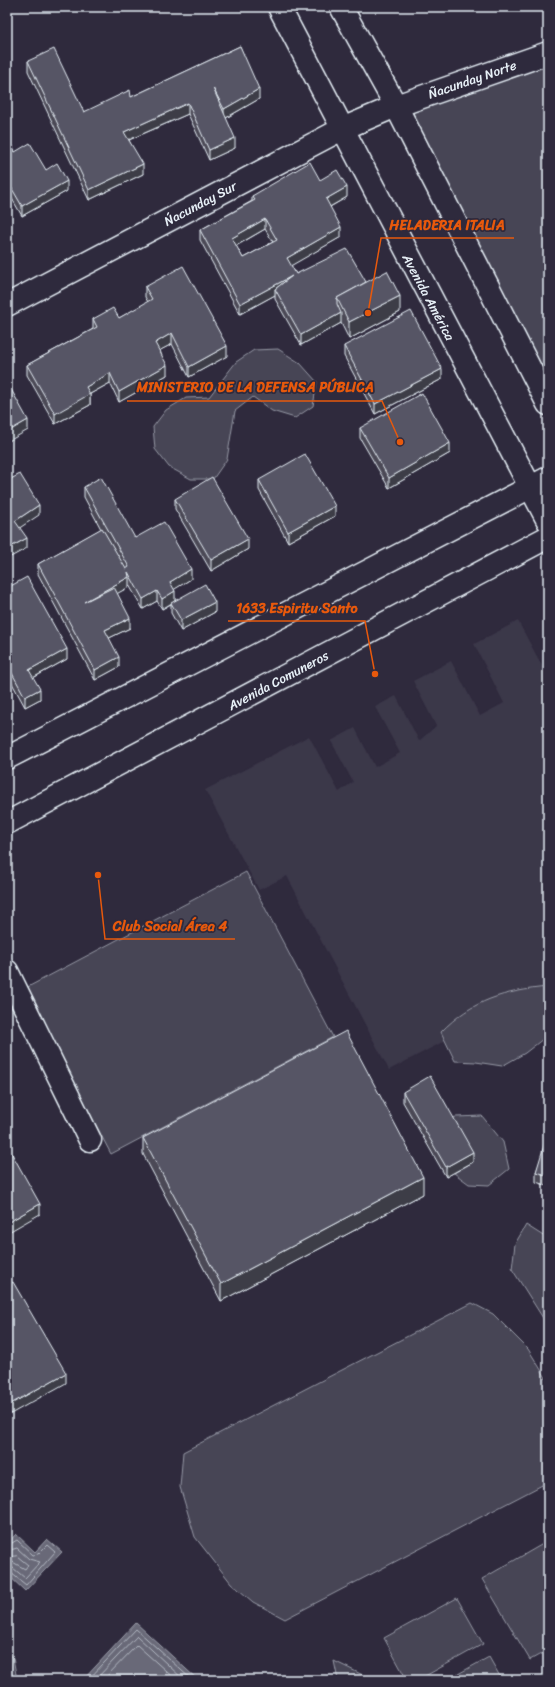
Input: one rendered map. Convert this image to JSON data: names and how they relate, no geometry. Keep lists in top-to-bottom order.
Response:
{
  "streets": {
    "street": [
      "Ñacunday Norte",
      "Ńacunday Sur",
      "Avenida América",
      "Avenida Comuneros"
    ]
  },
  "crossings": [
    ["Ñacunday Norte", "Ńacunday Sur"],
    ["Ńacunday Sur", "Avenida América"]
  ],
  "places": [
    "HELADERIA ITALIA",
    "MINISTERIO DE LA DEFENSA PÚBLICA",
    "1633 Espiritu Santo",
    "Club Social Área 4"
  ]
}
